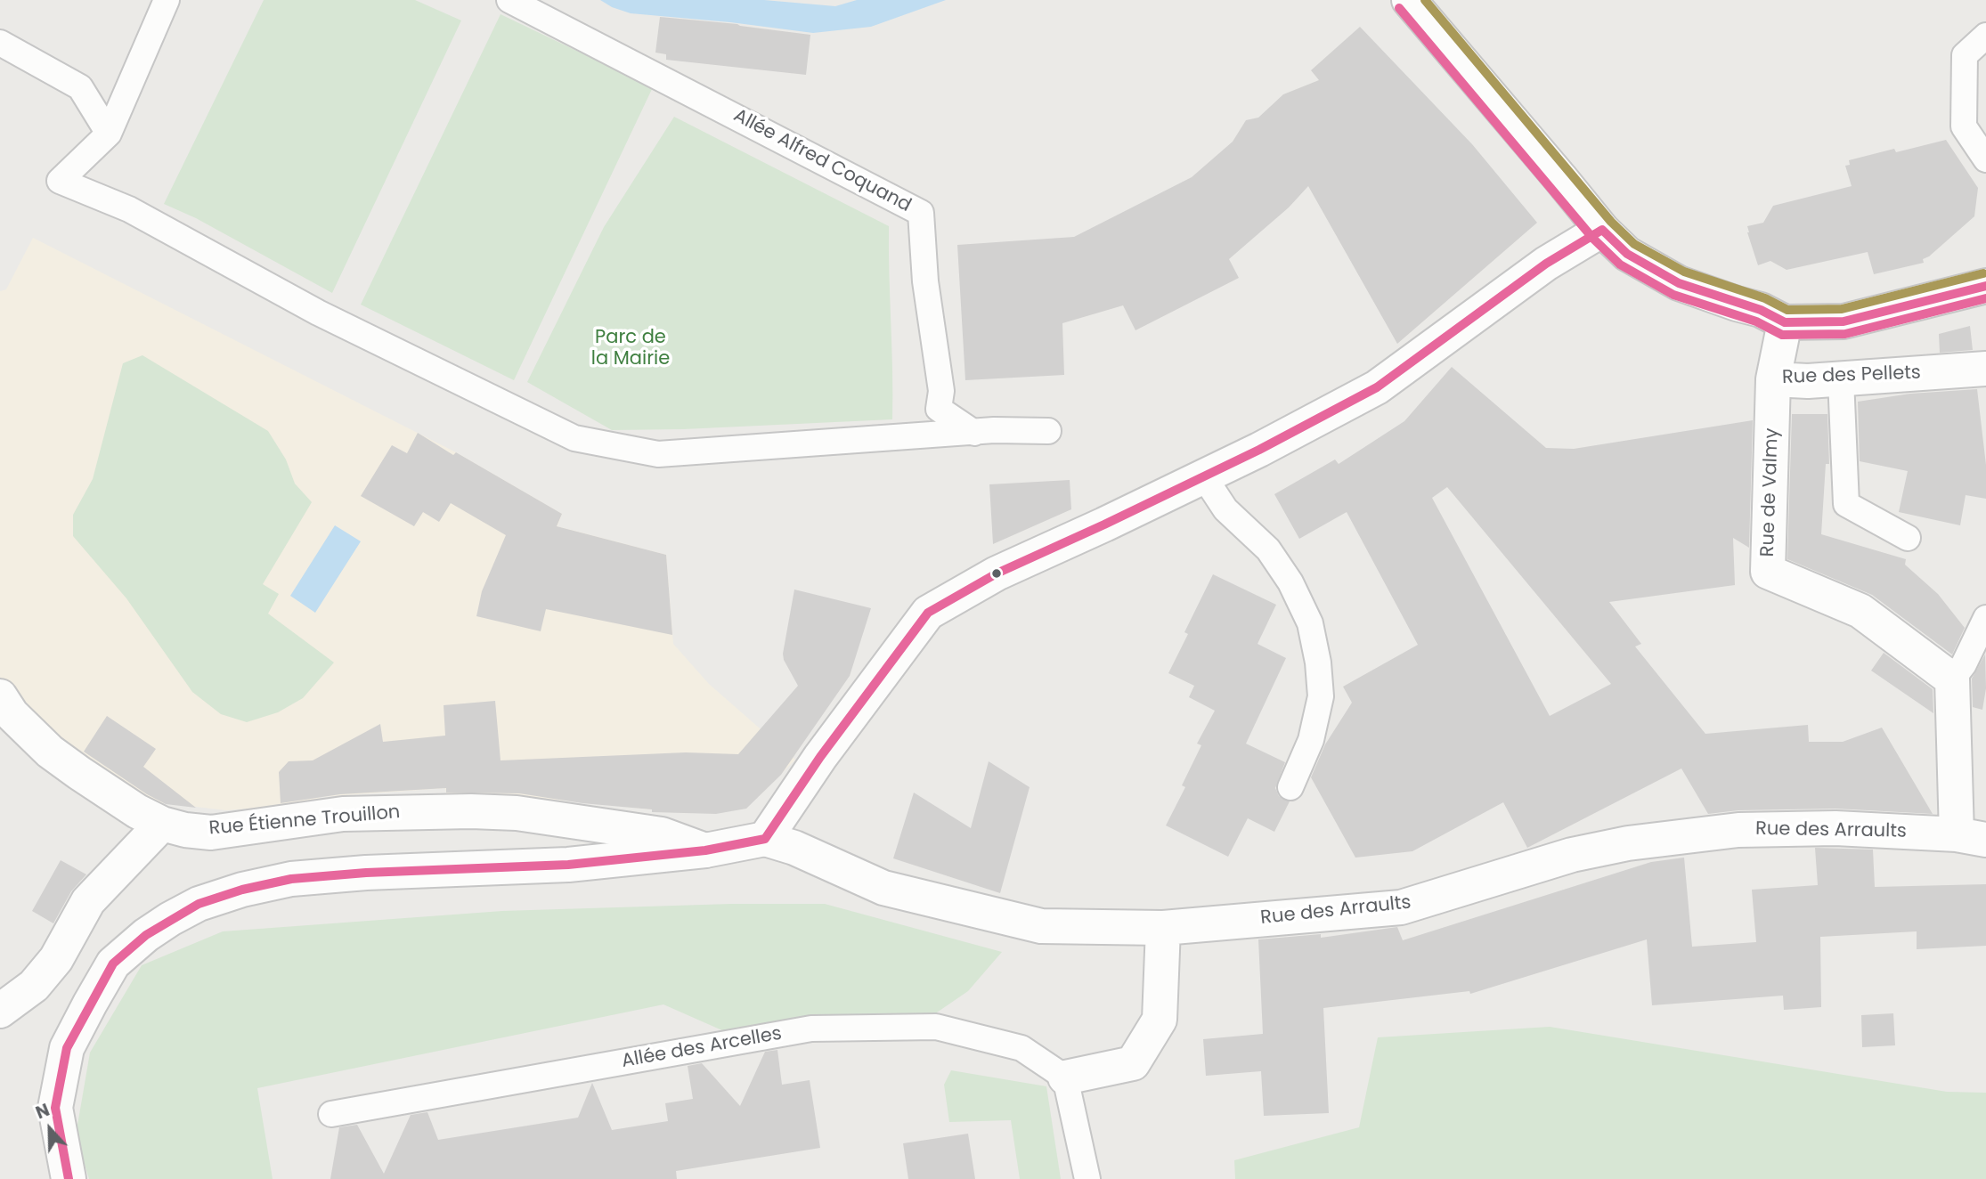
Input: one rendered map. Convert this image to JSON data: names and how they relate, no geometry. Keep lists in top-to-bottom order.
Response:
{
  "streets": {
    "street": [
      "Rue des Pellets",
      "Rue de Valmy",
      "Rue Étienne Trouillon",
      "Rue des Arraults"
    ],
    "lane": ["Allée Alfred Coquand", "Allée des Arcelles"]
  },
  "crossings": [
    ["Rue des Pellets", "Rue de Valmy"]
  ],
  "parks": ["Parc de la Mairie"],
  "north": "top"
}
